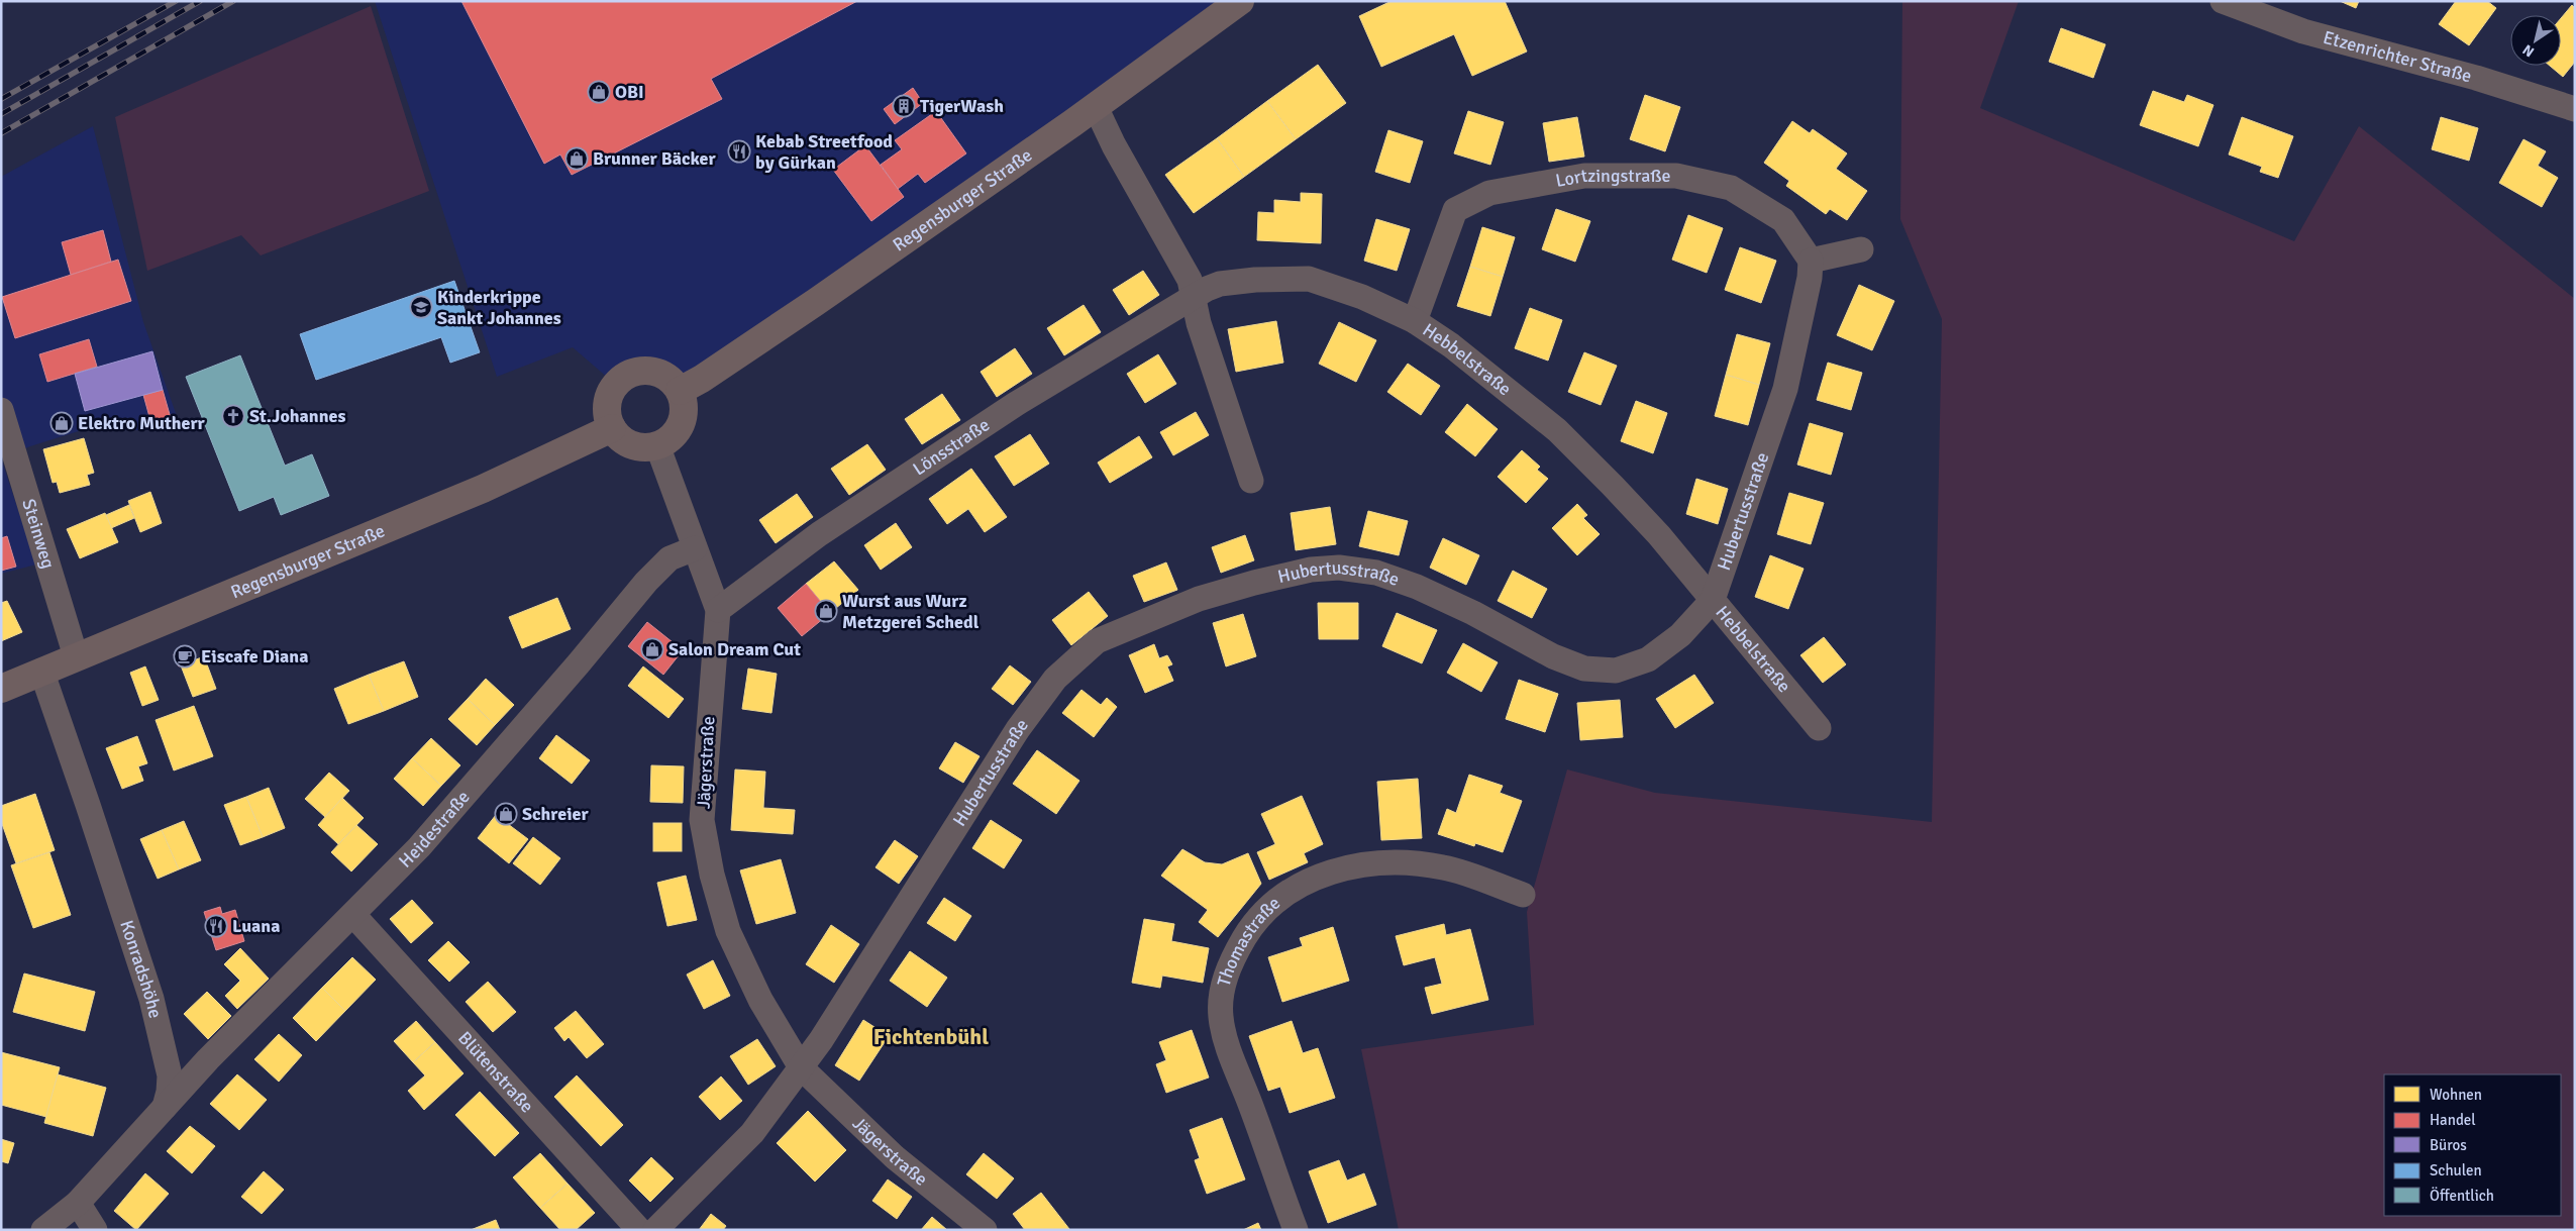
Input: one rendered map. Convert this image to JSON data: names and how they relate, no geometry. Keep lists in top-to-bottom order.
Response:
{
  "streets": {
    "main road": ["Regensburger Straße"],
    "street": [
      "Etzenrichter Straße",
      "Lortzingstraße",
      "Hebbelstraße",
      "Lönsstraße",
      "Hubertusstraße",
      "Steinweg",
      "Jägerstraße",
      "Heidestraße",
      "Thomastraße",
      "Konradshöhe",
      "Blütenstraße"
    ]
  },
  "crossings": [
    ["Lortzingstraße", "Hebbelstraße"],
    ["Lortzingstraße", "Hubertusstraße"],
    ["Regensburger Straße", "Steinweg"],
    ["Regensburger Straße", "Jägerstraße"],
    ["Regensburger Straße", "Konradshöhe"],
    ["Hebbelstraße", "Lönsstraße"],
    ["Hebbelstraße", "Hubertusstraße"],
    ["Lönsstraße", "Jägerstraße"],
    ["Hubertusstraße", "Jägerstraße"],
    ["Jägerstraße", "Heidestraße"],
    ["Heidestraße", "Konradshöhe"],
    ["Heidestraße", "Blütenstraße"]
  ],
  "districts": ["Fichtenbühl"],
  "places": {
    "shop": [
      "OBI",
      "Brunner Bäcker",
      "Elektro Mutherr",
      "Wurst aus Wurz Metzgerei Schedl",
      "Salon Dream Cut",
      "Schreier"
    ],
    "building": ["TigerWash"],
    "restaurant": ["Kebab Streetfood by Gürkan", "Luana"],
    "school or university": ["Kinderkrippe Sankt Johannes"],
    "church": ["St.Johannes"],
    "cafe": ["Eiscafe Diana"]
  },
  "legend": [
    "Wohnen",
    "Handel",
    "Büros",
    "Schulen",
    "Öffentlich"
  ],
  "north": "bottom left"
}
